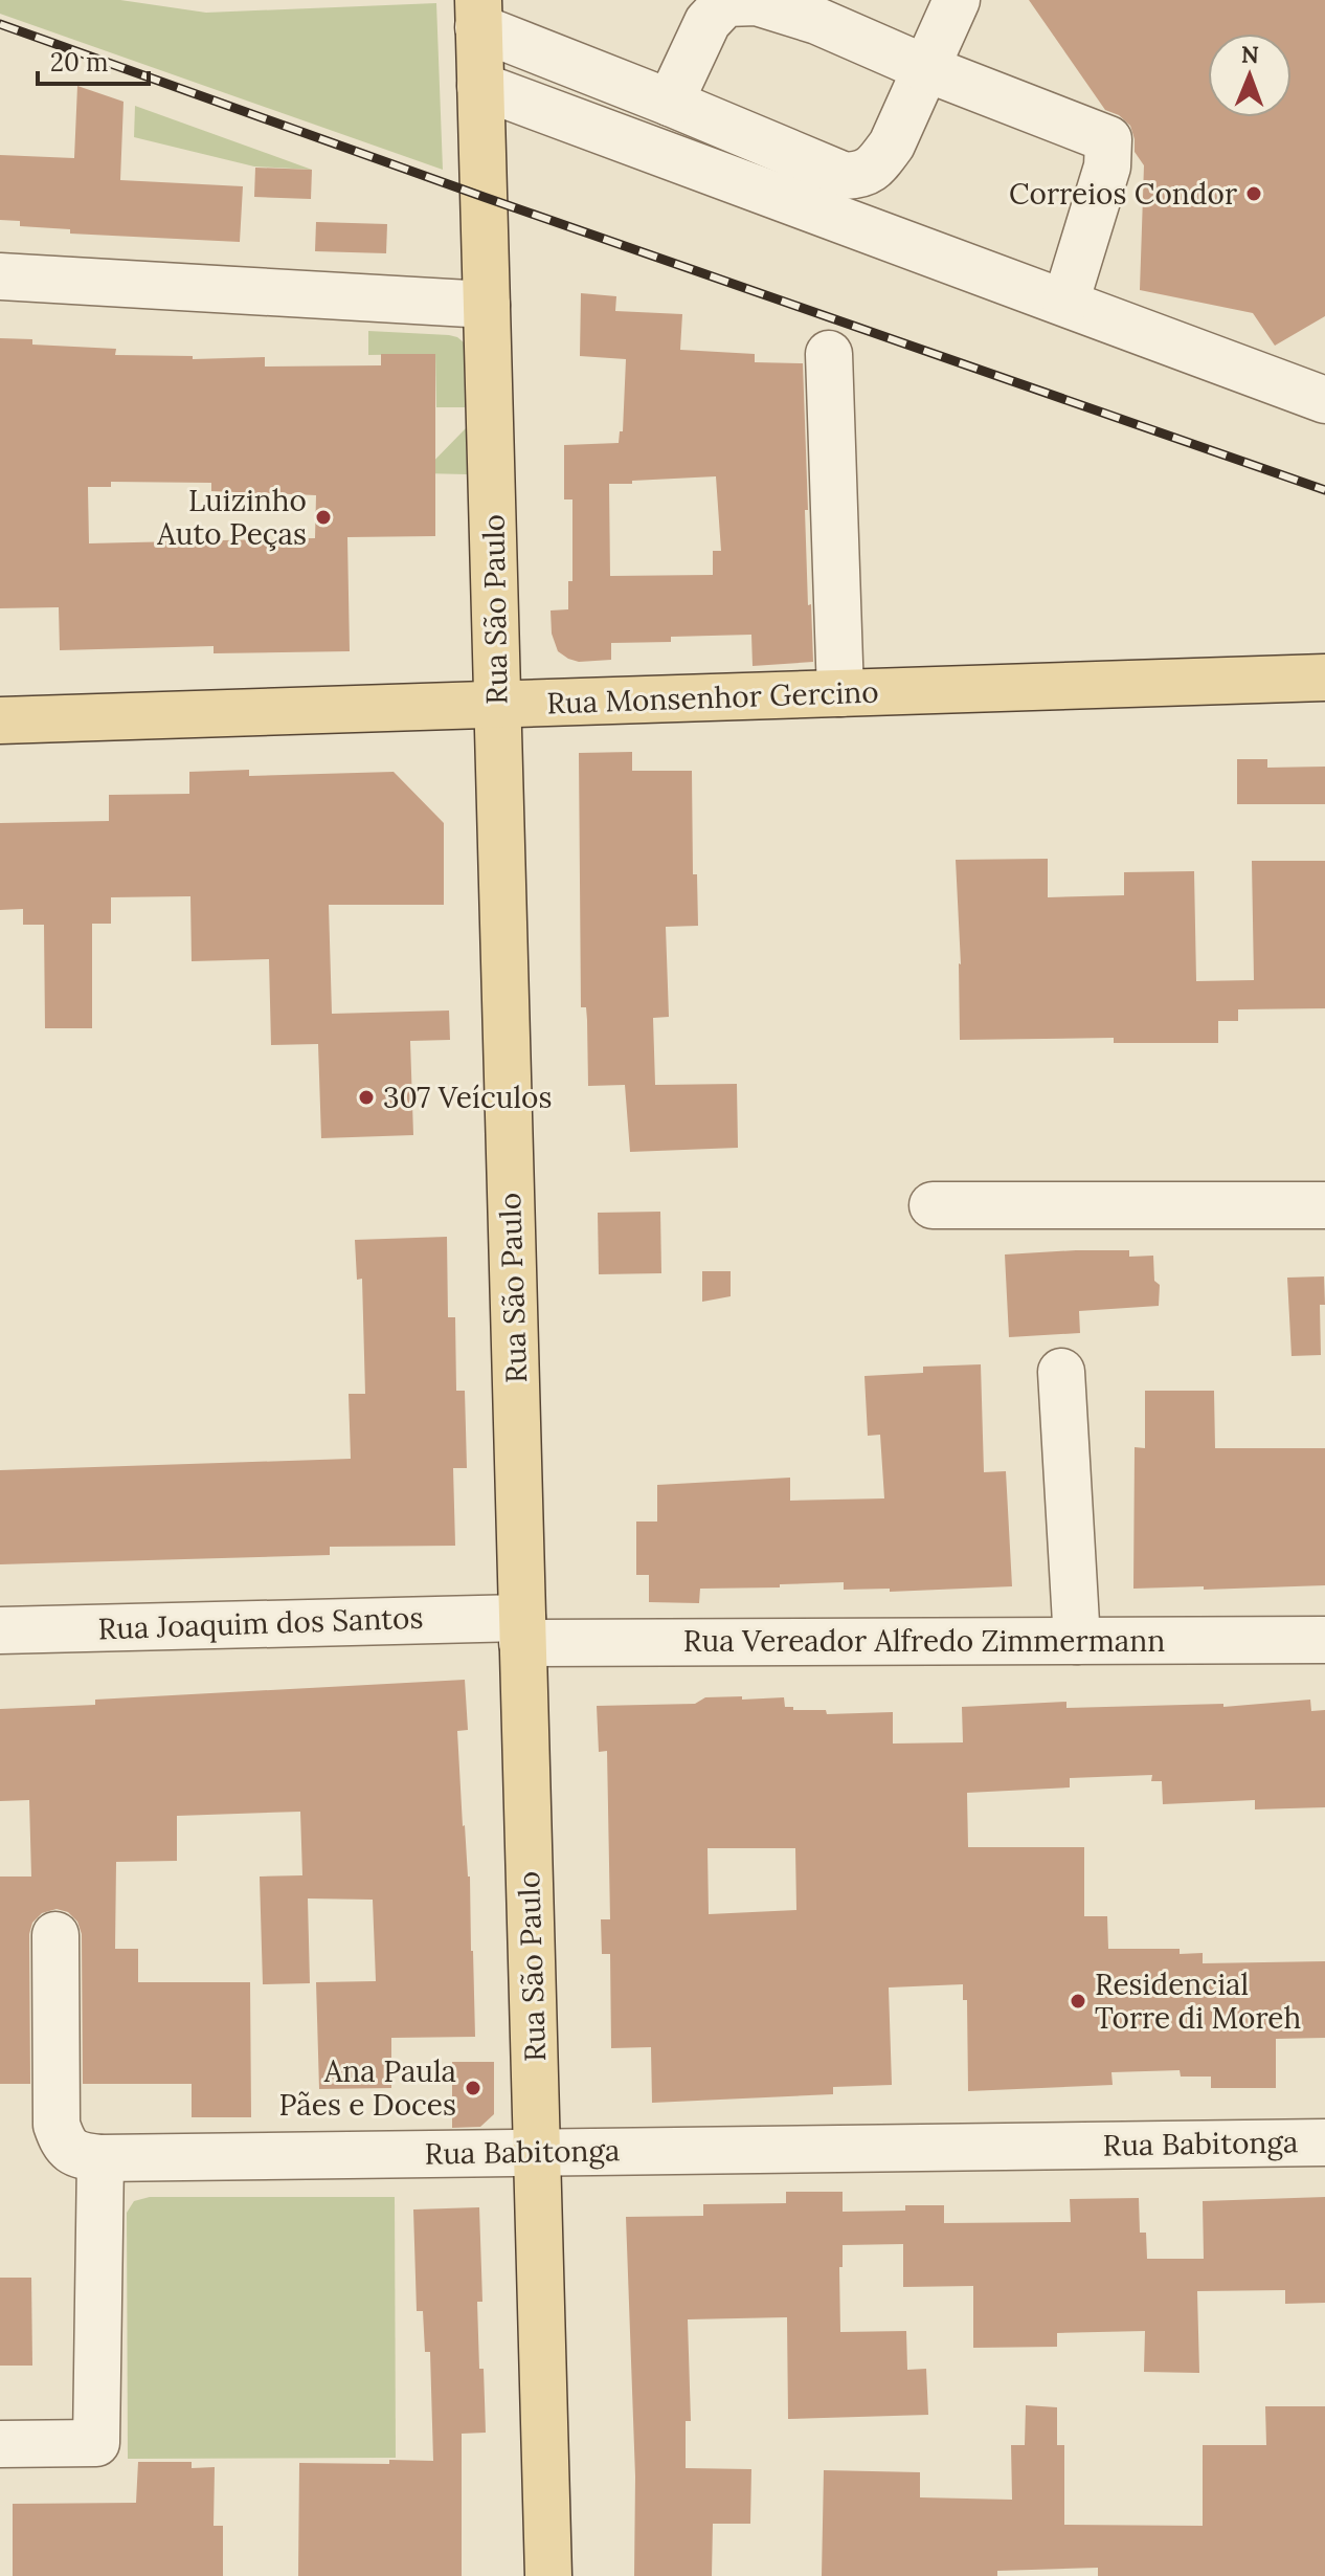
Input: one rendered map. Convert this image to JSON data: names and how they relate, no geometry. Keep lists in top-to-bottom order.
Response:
{
  "streets": {
    "main road": ["Rua São Paulo", "Rua Monsenhor Gercino"],
    "street": ["Rua Joaquim dos Santos", "Rua Vereador Alfredo Zimmermann", "Rua Babitonga"]
  },
  "crossings": [
    ["Rua São Paulo", "Rua Monsenhor Gercino"],
    ["Rua São Paulo", "Rua Joaquim dos Santos"],
    ["Rua São Paulo", "Rua Vereador Alfredo Zimmermann"],
    ["Rua São Paulo", "Rua Babitonga"],
    ["Rua Joaquim dos Santos", "Rua Vereador Alfredo Zimmermann"]
  ],
  "places": [
    "Correios Condor",
    "Luizinho Auto Peças",
    "307 Veículos",
    "Residencial Torre di Moreh",
    "Ana Paula Pães e Doces"
  ],
  "scale_bar": "20 m",
  "north": "top"
}
